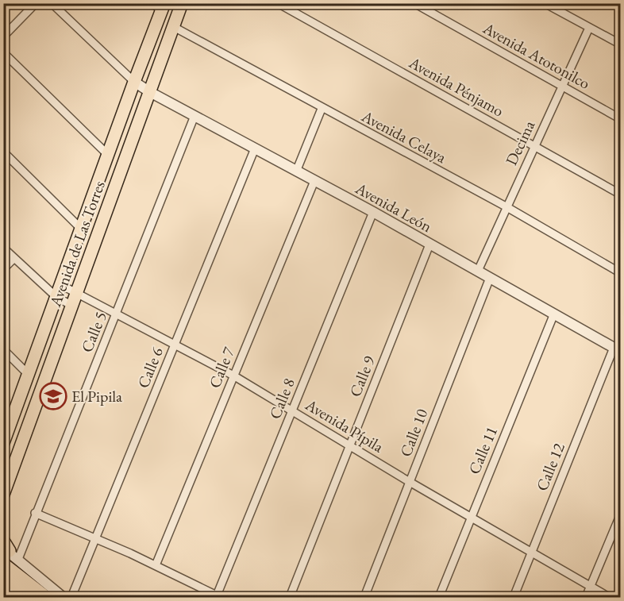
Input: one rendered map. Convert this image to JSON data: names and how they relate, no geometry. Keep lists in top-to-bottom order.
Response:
{
  "streets": {
    "main road": ["Avenida de Las Torres"],
    "street": [
      "Avenida Atotonilco",
      "Avenida Pénjamo",
      "Avenida Celaya",
      "Decima",
      "Avenida León",
      "Calle 5",
      "Calle 6",
      "Calle 7",
      "Calle 9",
      "Calle 8",
      "Avenida Pípila",
      "Calle 10",
      "Calle 11",
      "Calle 12"
    ]
  },
  "crossings": [
    ["Avenida Atotonilco", "Decima"],
    ["Avenida Pénjamo", "Decima"],
    ["Avenida Celaya", "Decima"],
    ["Avenida Celaya", "Avenida de Las Torres"],
    ["Decima", "Avenida León"],
    ["Avenida León", "Avenida de Las Torres"],
    ["Avenida León", "Calle 5"],
    ["Avenida León", "Calle 6"],
    ["Avenida León", "Calle 7"],
    ["Avenida León", "Calle 9"],
    ["Avenida León", "Calle 8"],
    ["Avenida León", "Calle 10"],
    ["Avenida León", "Calle 11"],
    ["Avenida León", "Calle 12"],
    ["Avenida de Las Torres", "Avenida Pípila"],
    ["Calle 5", "Avenida Pípila"],
    ["Calle 6", "Avenida Pípila"],
    ["Calle 7", "Avenida Pípila"],
    ["Calle 9", "Avenida Pípila"],
    ["Calle 8", "Avenida Pípila"],
    ["Avenida Pípila", "Calle 10"],
    ["Avenida Pípila", "Calle 11"],
    ["Avenida Pípila", "Calle 12"]
  ],
  "places": {
    "school or university": ["El Pipila"]
  }
}
